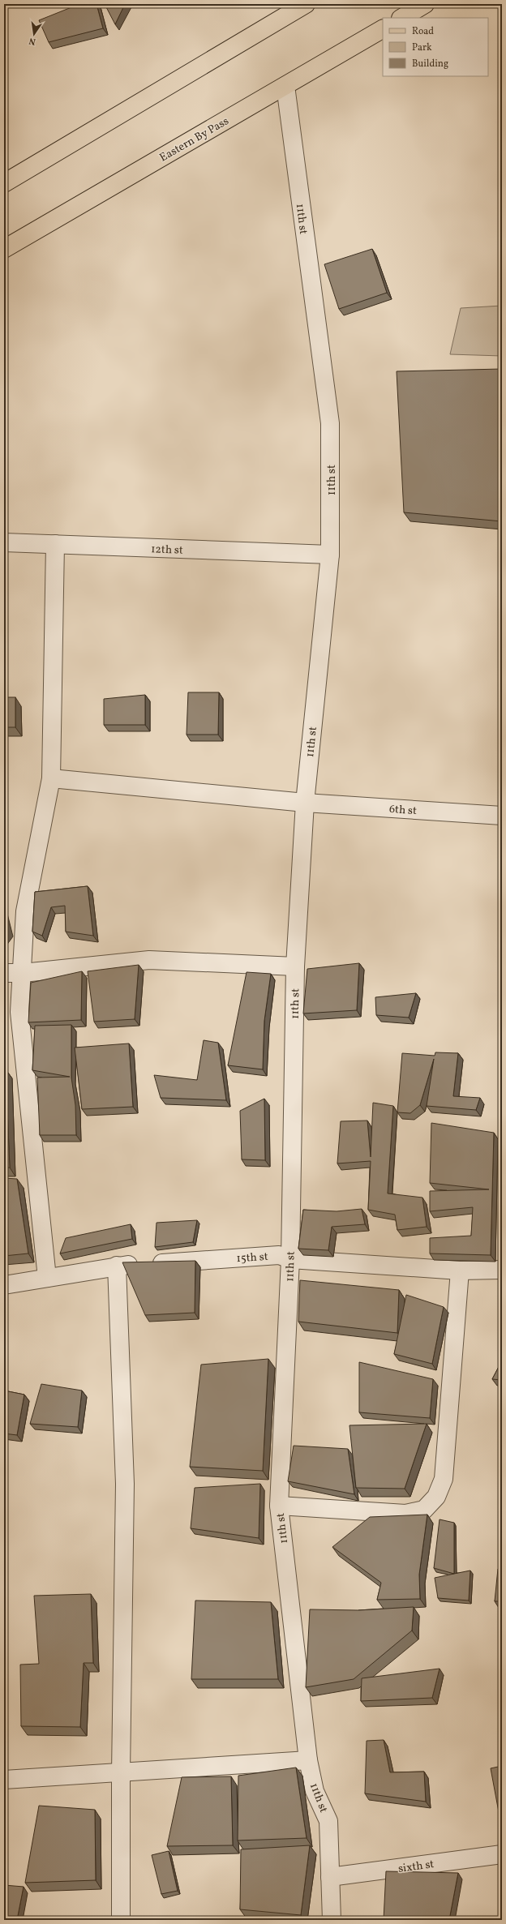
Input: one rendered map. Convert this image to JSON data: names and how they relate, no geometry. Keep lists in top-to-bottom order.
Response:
{
  "streets": {
    "main road": ["Eastern By Pass"],
    "street": [
      "11th st",
      "12th st",
      "6th st",
      "15th st",
      "sixth st"
    ]
  },
  "crossings": [
    ["Eastern By Pass", "11th st"],
    ["11th st", "12th st"],
    ["11th st", "6th st"],
    ["11th st", "15th st"],
    ["11th st", "sixth st"]
  ],
  "legend": ["Road", "Park", "Building"],
  "north": "bottom"
}
